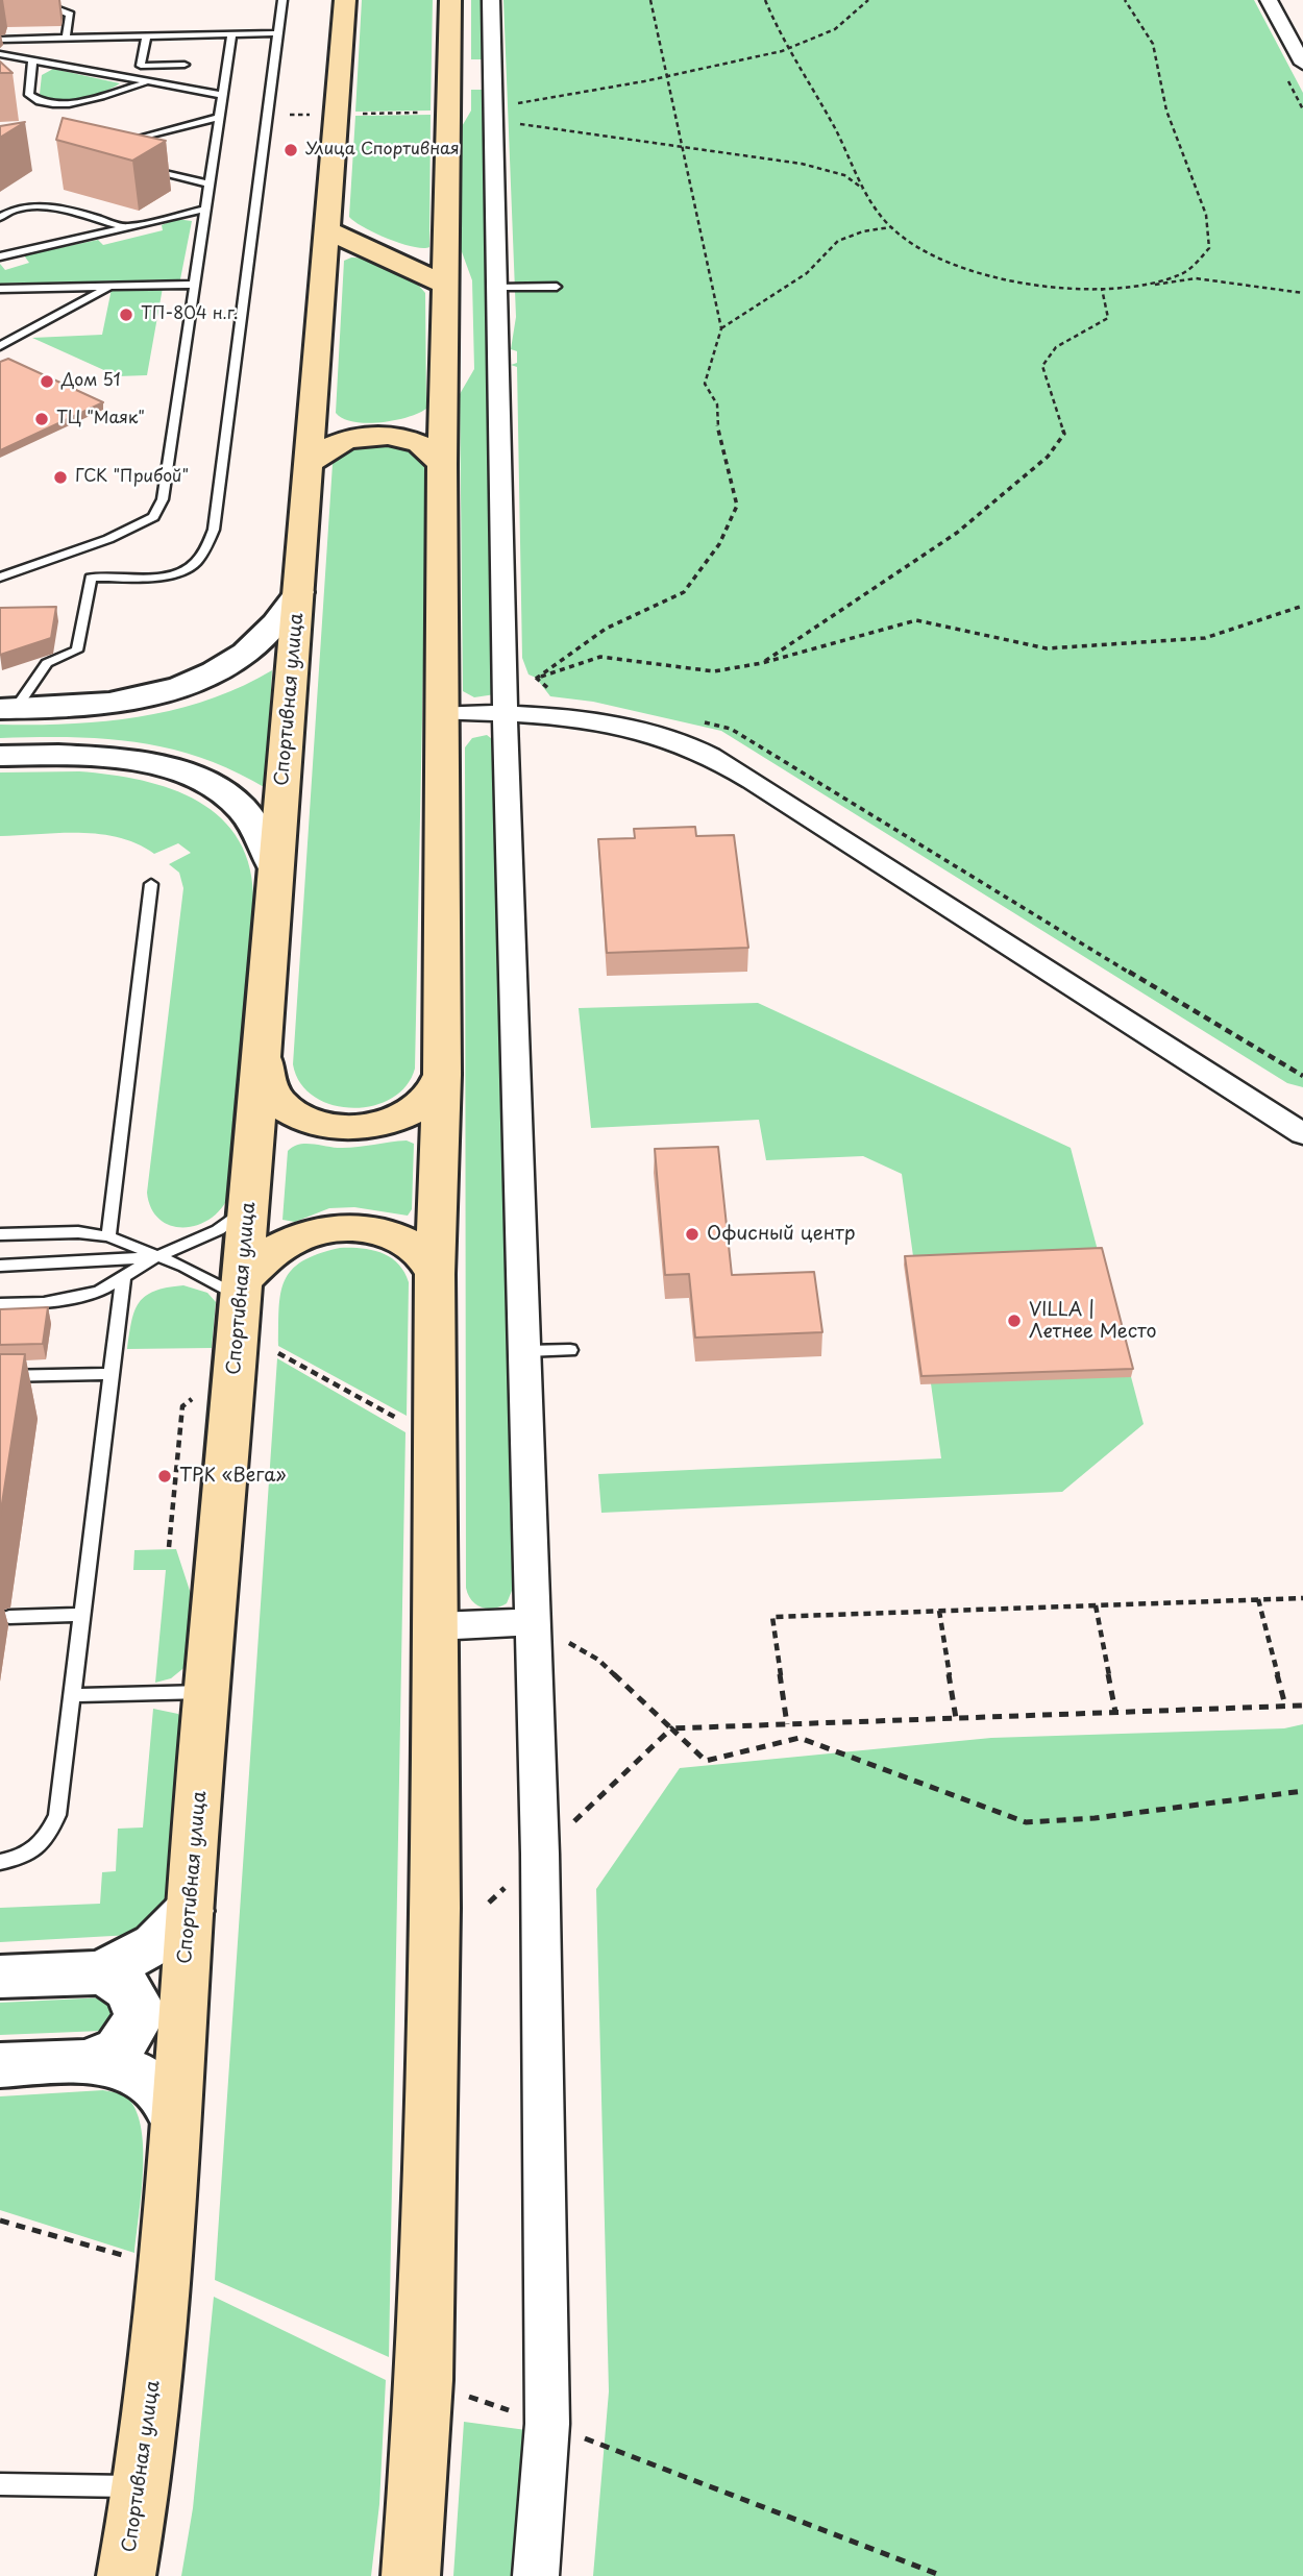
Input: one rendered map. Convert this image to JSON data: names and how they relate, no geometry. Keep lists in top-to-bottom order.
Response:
{
  "streets": {
    "main road": ["Спортивная улица"]
  },
  "places": [
    "Улица Спортивная",
    "ТП-804 н.г.",
    "Дом 51",
    "ТЦ \"Маяк\"",
    "ГСК \"Прибой\"",
    "Офисный центр",
    "VILLA | Летнее Место",
    "ТРК «Вега»"
  ]
}
